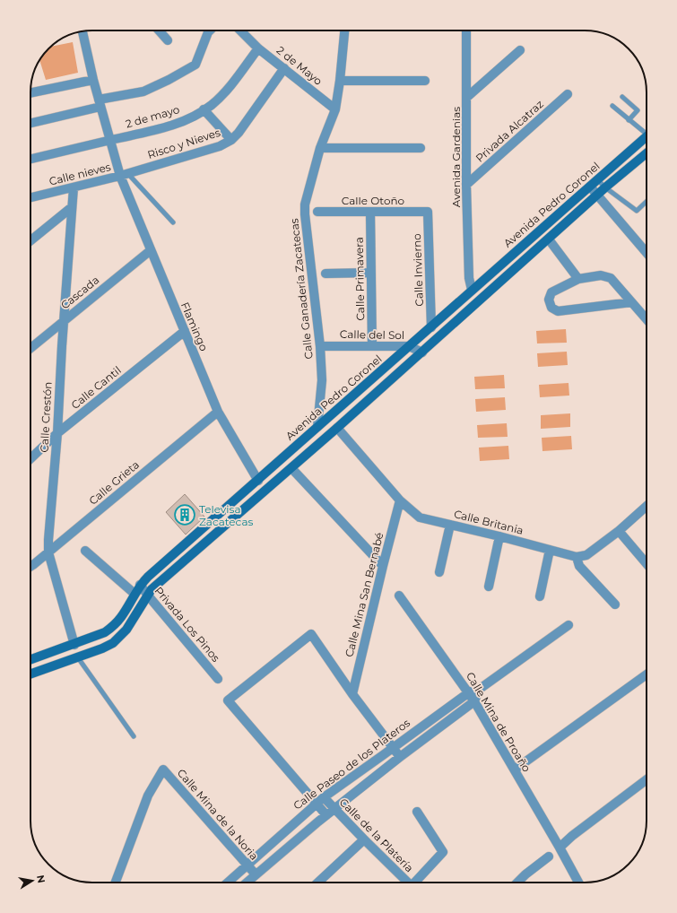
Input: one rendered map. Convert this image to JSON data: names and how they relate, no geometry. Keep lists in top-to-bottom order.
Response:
{
  "streets": {
    "main road": ["Avenida Pedro Coronel"],
    "street": [
      "2 de Mayo",
      "2 de mayo",
      "Privada Alcatraz",
      "Risco y Nieves",
      "Avenida Gardenias",
      "Calle nieves",
      "Calle Otoño",
      "Calle Invierno",
      "Calle Primavera",
      "Calle Ganadería Zacatecas",
      "Cascada",
      "Flamingo",
      "Calle del Sol",
      "Calle Cantil",
      "Calle Crestón",
      "Calle Grieta",
      "Calle Britania",
      "Calle Mina San Bernabé",
      "Privada Los Pinos",
      "Calle Mina de Proaño",
      "Calle Paseo de los Plateros",
      "Calle Mina de la Noria",
      "Calle de la Platería"
    ]
  },
  "crossings": [
    ["2 de Mayo", "2 de mayo"],
    ["2 de Mayo", "Risco y Nieves"],
    ["2 de Mayo", "Calle Ganadería Zacatecas"],
    ["2 de mayo", "Flamingo"],
    ["Privada Alcatraz", "Avenida Gardenias"],
    ["Risco y Nieves", "Calle nieves"],
    ["Risco y Nieves", "Flamingo"],
    ["Avenida Gardenias", "Avenida Pedro Coronel"],
    ["Calle nieves", "Flamingo"],
    ["Calle nieves", "Calle Crestón"],
    ["Calle Otoño", "Calle Invierno"],
    ["Calle Otoño", "Calle Primavera"],
    ["Avenida Pedro Coronel", "Calle Invierno"],
    ["Avenida Pedro Coronel", "Calle Ganadería Zacatecas"],
    ["Avenida Pedro Coronel", "Flamingo"],
    ["Avenida Pedro Coronel", "Calle del Sol"],
    ["Avenida Pedro Coronel", "Calle Crestón"],
    ["Avenida Pedro Coronel", "Privada Los Pinos"],
    ["Calle Primavera", "Calle del Sol"],
    ["Calle Ganadería Zacatecas", "Calle del Sol"],
    ["Cascada", "Flamingo"],
    ["Cascada", "Calle Crestón"],
    ["Flamingo", "Calle Cantil"],
    ["Flamingo", "Calle Grieta"],
    ["Calle Cantil", "Calle Crestón"],
    ["Calle Crestón", "Calle Grieta"],
    ["Calle Britania", "Calle Mina San Bernabé"],
    ["Calle Mina de Proaño", "Calle Paseo de los Plateros"],
    ["Calle Paseo de los Plateros", "Calle Mina de la Noria"],
    ["Calle Paseo de los Plateros", "Calle de la Platería"]
  ],
  "places": {
    "building": ["Televisa Zacatecas"]
  },
  "north": "right"
}
